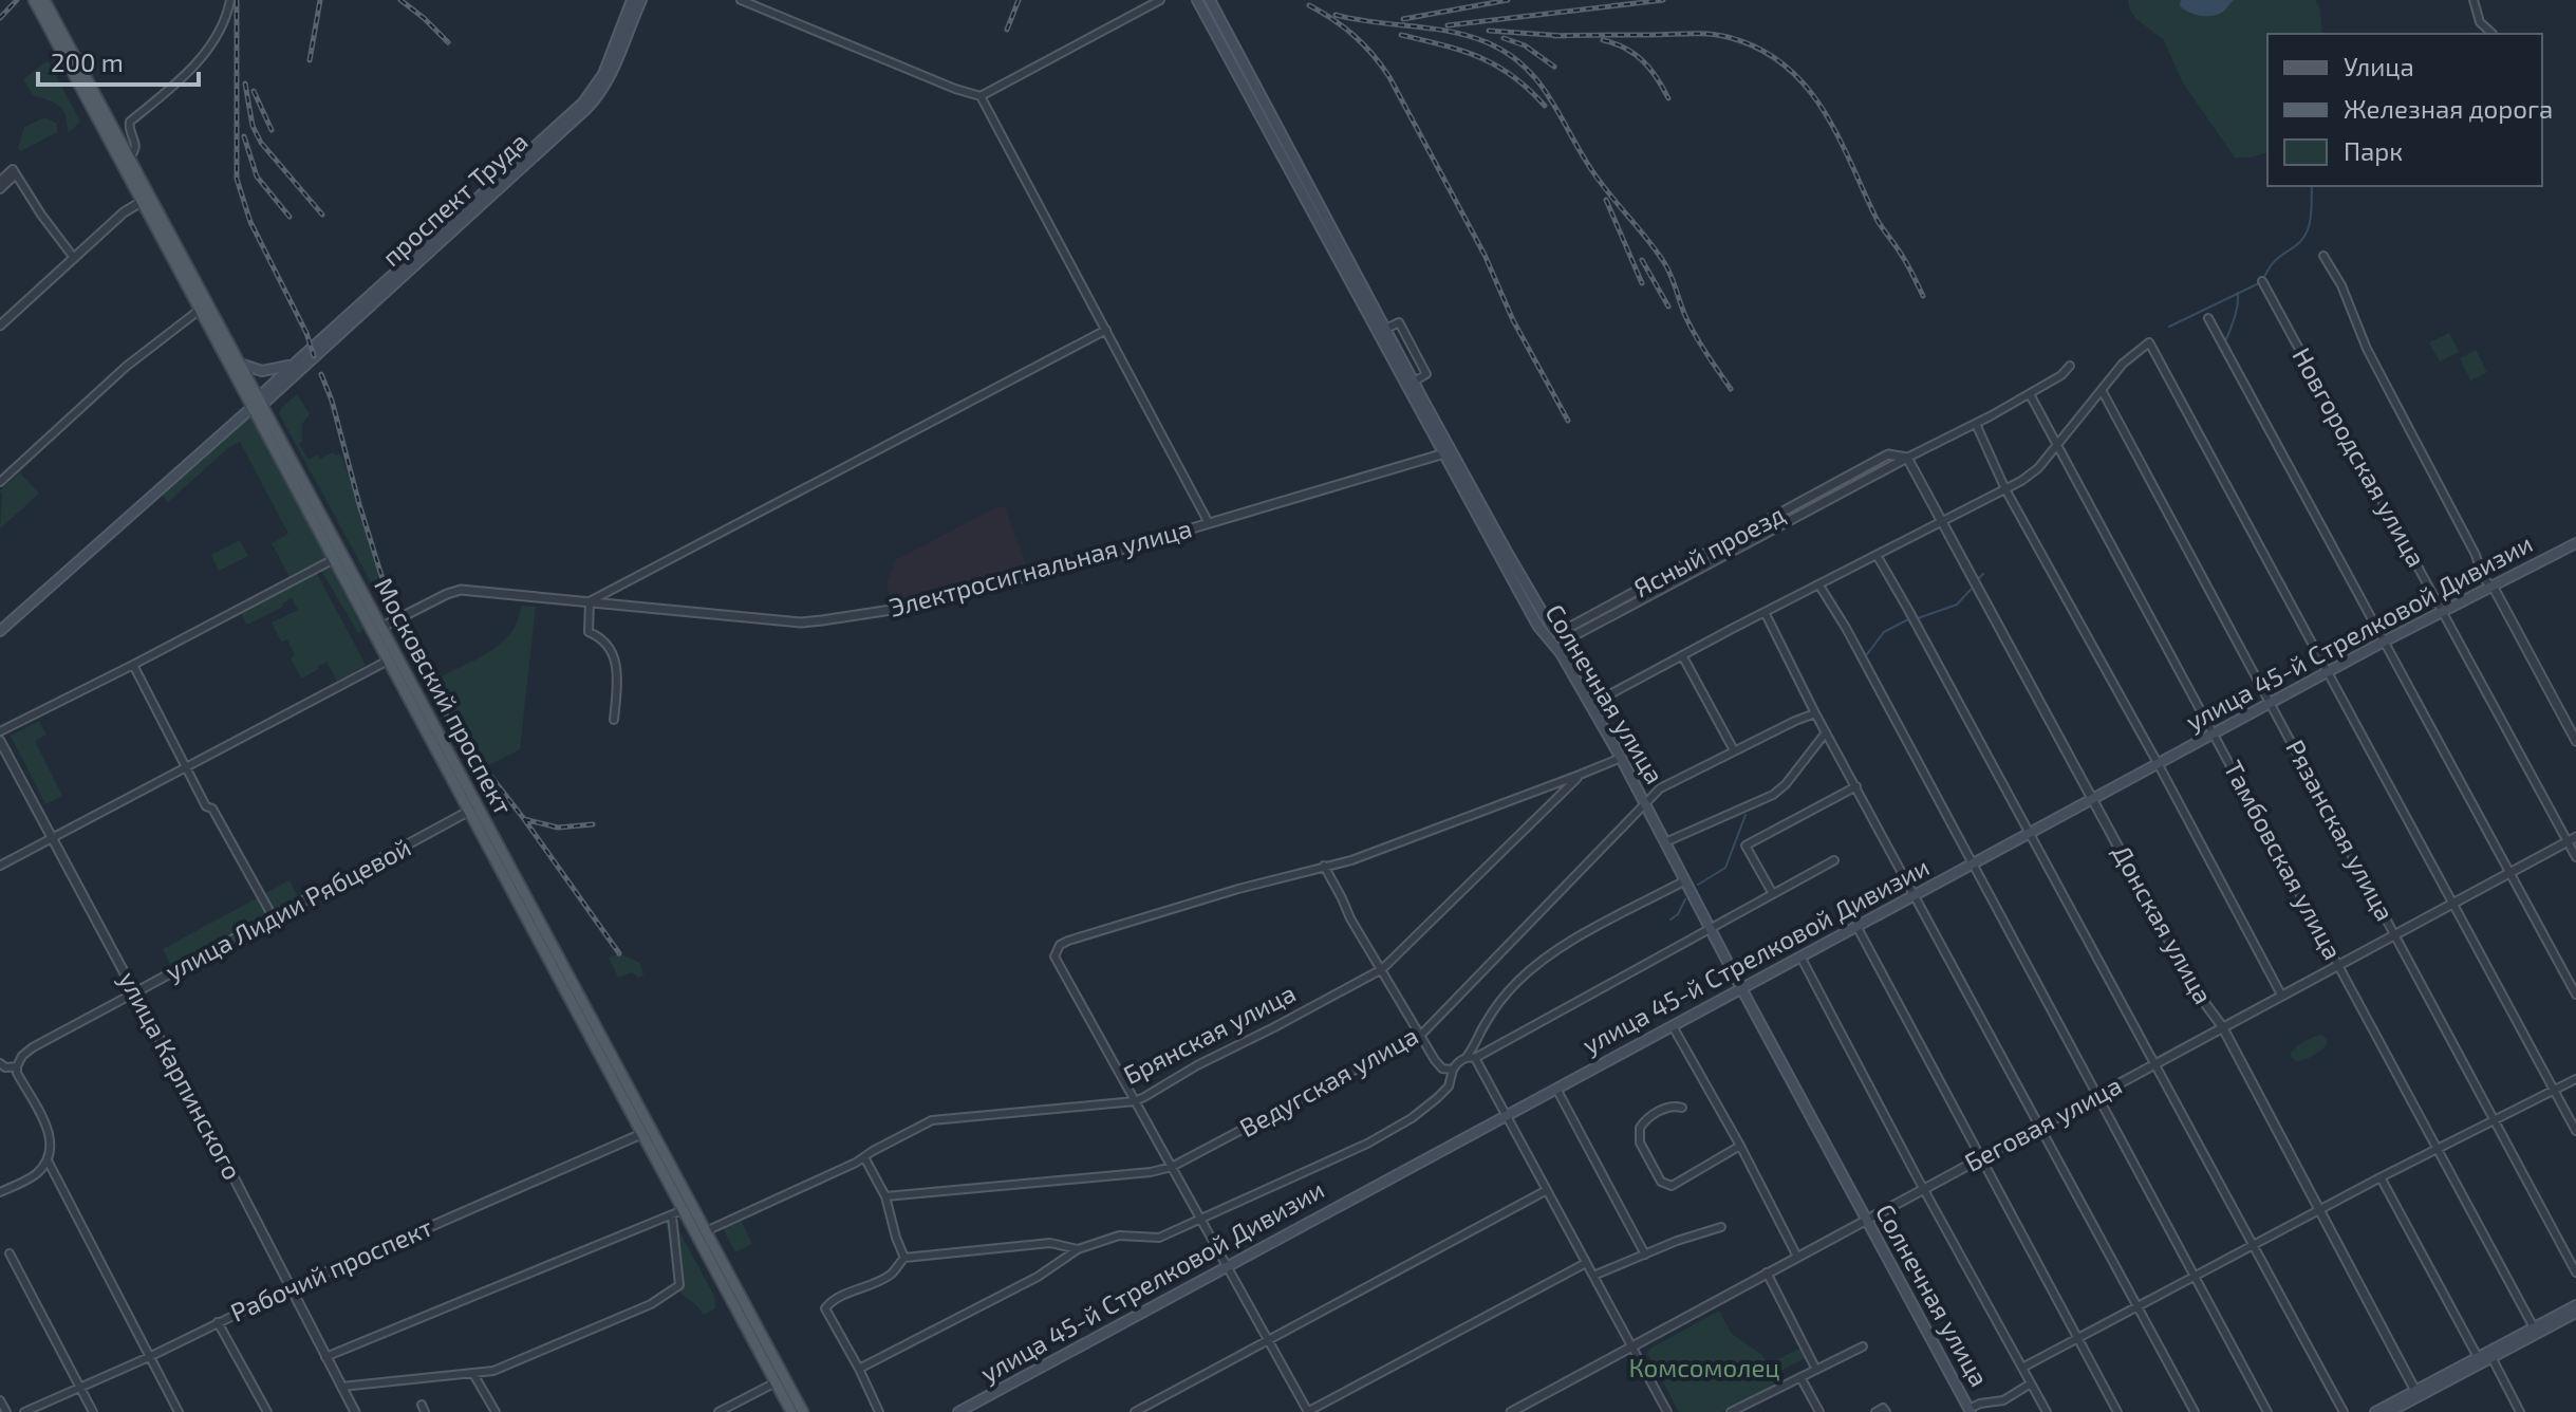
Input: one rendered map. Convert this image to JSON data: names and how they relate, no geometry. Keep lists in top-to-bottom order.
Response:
{
  "streets": {
    "main road": [
      "проспект Труда",
      "улица 45-й Стрелковой Дивизии",
      "Солнечная улица",
      "Московский проспект"
    ],
    "street": [
      "Новгородская улица",
      "Ясный проезд",
      "Электросигнальная улица",
      "Рязанская улица",
      "Тамбовская улица",
      "улица Лидии Рябцевой",
      "Донская улица",
      "Брянская улица",
      "улица Карпинского",
      "Ведугская улица",
      "Беговая улица",
      "Рабочий проспект"
    ]
  },
  "crossings": [
    ["проспект Труда", "Московский проспект"],
    ["Новгородская улица", "улица 45-й Стрелковой Дивизии"],
    ["Новгородская улица", "Беговая улица"],
    ["Ясный проезд", "Солнечная улица"],
    ["Ясный проезд", "Тамбовская улица"],
    ["Ясный проезд", "Донская улица"],
    ["Электросигнальная улица", "Солнечная улица"],
    ["Электросигнальная улица", "Московский проспект"],
    ["улица 45-й Стрелковой Дивизии", "Солнечная улица"],
    ["улица 45-й Стрелковой Дивизии", "Рязанская улица"],
    ["улица 45-й Стрелковой Дивизии", "Тамбовская улица"],
    ["улица 45-й Стрелковой Дивизии", "Донская улица"],
    ["Солнечная улица", "Ведугская улица"],
    ["Солнечная улица", "Беговая улица"],
    ["Московский проспект", "улица Лидии Рябцевой"],
    ["Московский проспект", "Брянская улица"],
    ["Московский проспект", "Рабочий проспект"],
    ["Рязанская улица", "Беговая улица"],
    ["Тамбовская улица", "Беговая улица"],
    ["улица Лидии Рябцевой", "улица Карпинского"],
    ["Донская улица", "Беговая улица"],
    ["улица Карпинского", "Рабочий проспект"]
  ],
  "parks": ["Комсомолец"],
  "legend": ["Улица", "Железная дорога", "Парк"],
  "scale_bar": "200 m"
}
